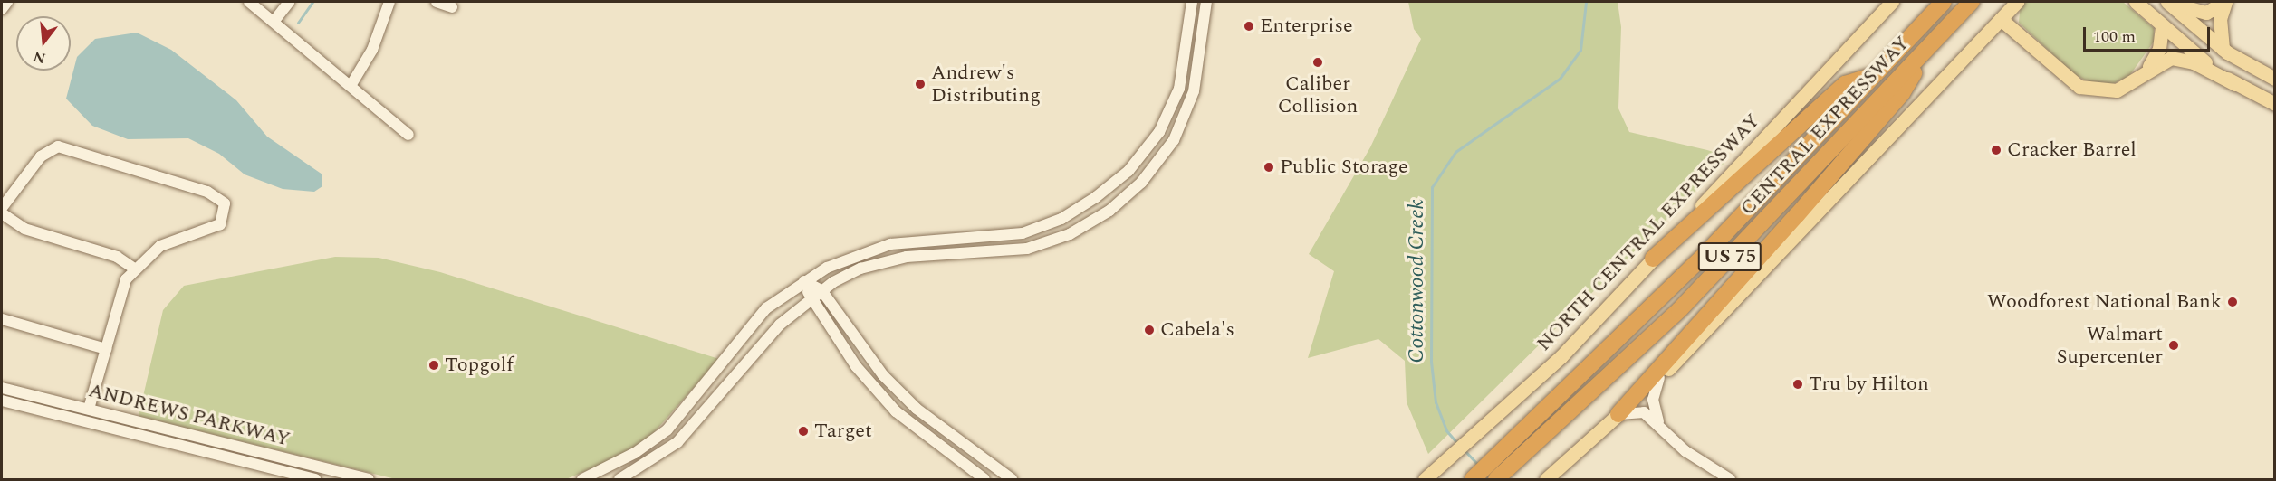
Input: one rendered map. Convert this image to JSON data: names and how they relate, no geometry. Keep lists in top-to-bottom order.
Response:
{
  "streets": {
    "highway": ["CENTRAL EXPRESSWAY", "US 75"],
    "main road": ["NORTH CENTRAL EXPRESSWAY"],
    "street": ["ANDREWS PARKWAY"]
  },
  "water": ["Cottonwood Creek"],
  "places": [
    "Enterprise",
    "Caliber Collision",
    "Andrew's Distributing",
    "Cracker Barrel",
    "Public Storage",
    "Woodforest National Bank",
    "Cabela's",
    "Walmart Supercenter",
    "Topgolf",
    "Tru by Hilton",
    "Target"
  ],
  "scale_bar": "100 m",
  "north": "bottom"
}
